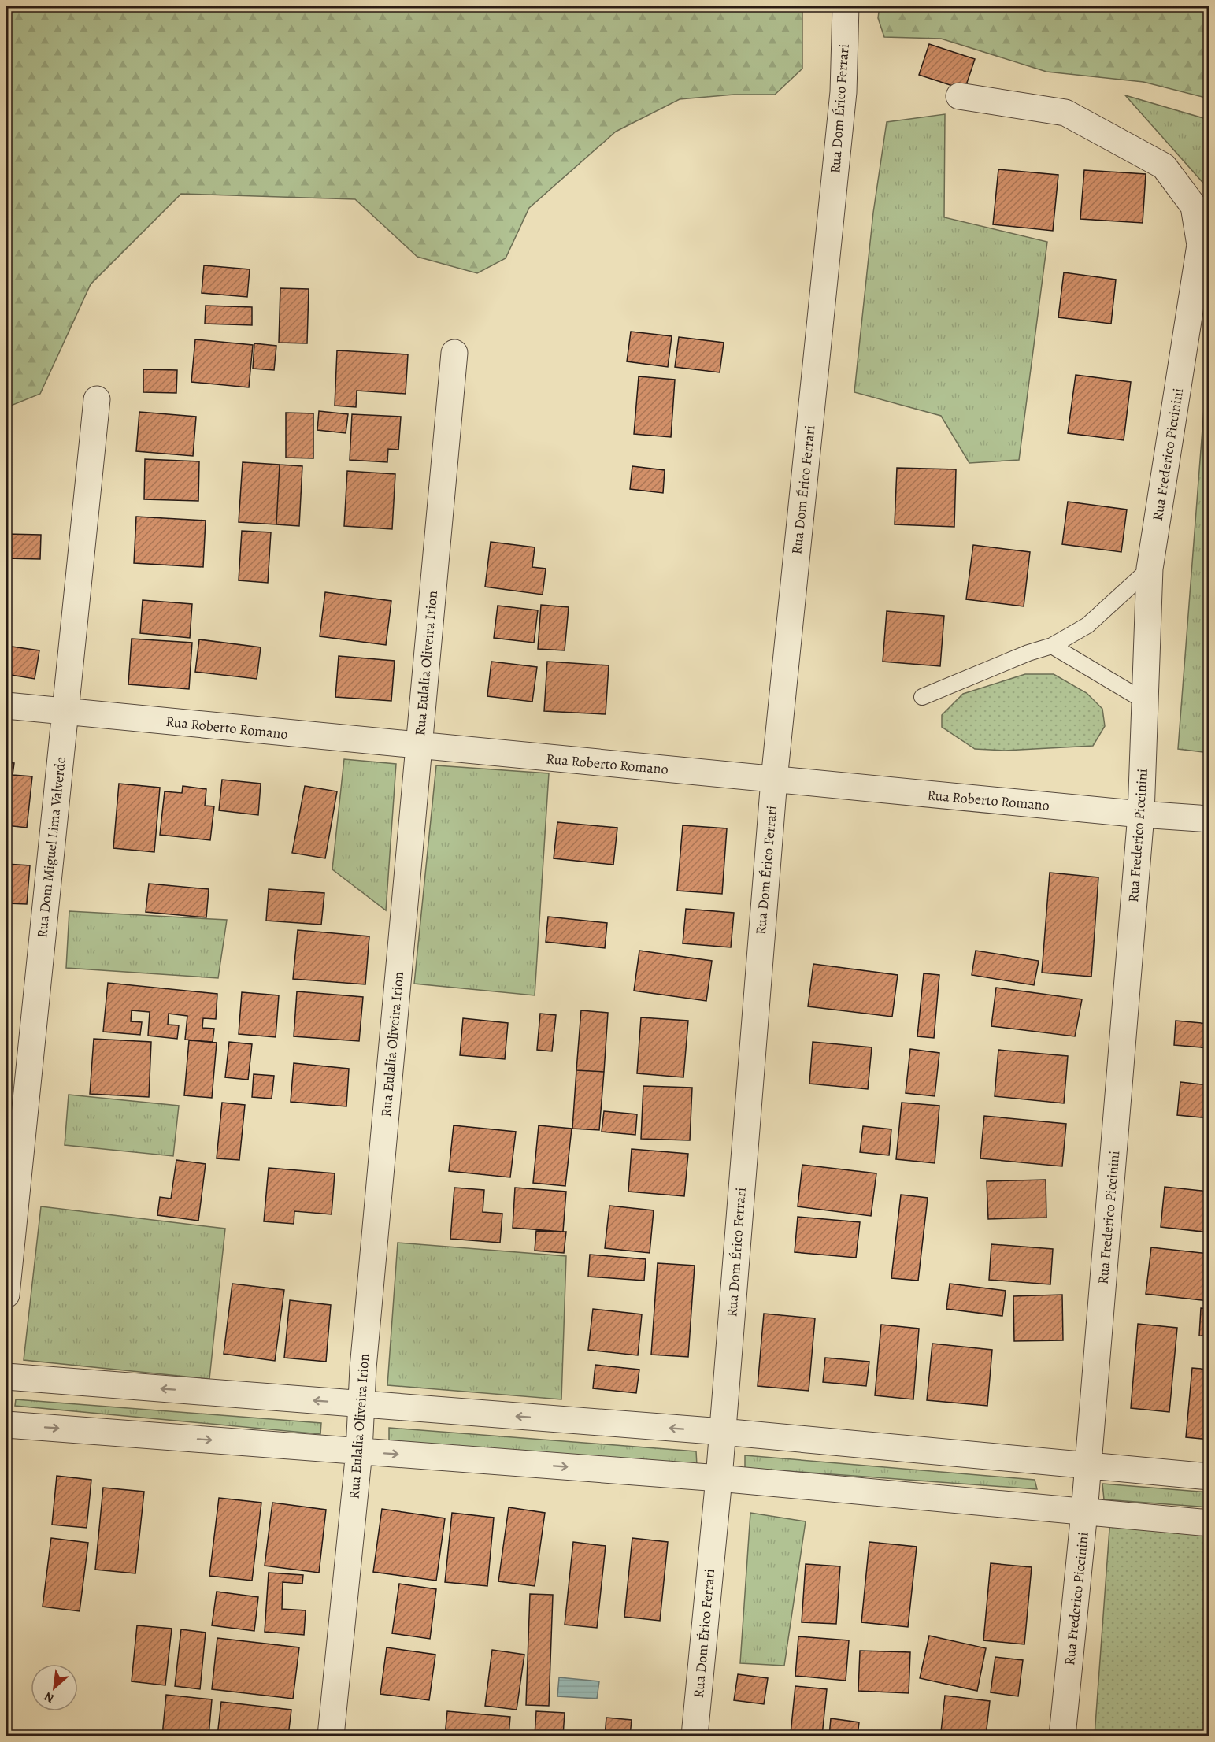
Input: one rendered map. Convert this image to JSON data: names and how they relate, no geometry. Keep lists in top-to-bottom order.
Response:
{
  "streets": {
    "street": [
      "Rua Dom Érico Ferrari",
      "Rua Frederico Piccinini",
      "Rua Eulalia Oliveira Irion",
      "Rua Roberto Romano",
      "Rua Dom Miguel Lima Valverde"
    ]
  },
  "crossings": [
    ["Rua Dom Érico Ferrari", "Rua Roberto Romano"],
    ["Rua Frederico Piccinini", "Rua Roberto Romano"],
    ["Rua Eulalia Oliveira Irion", "Rua Roberto Romano"],
    ["Rua Roberto Romano", "Rua Dom Miguel Lima Valverde"]
  ],
  "north": "bottom left"
}
